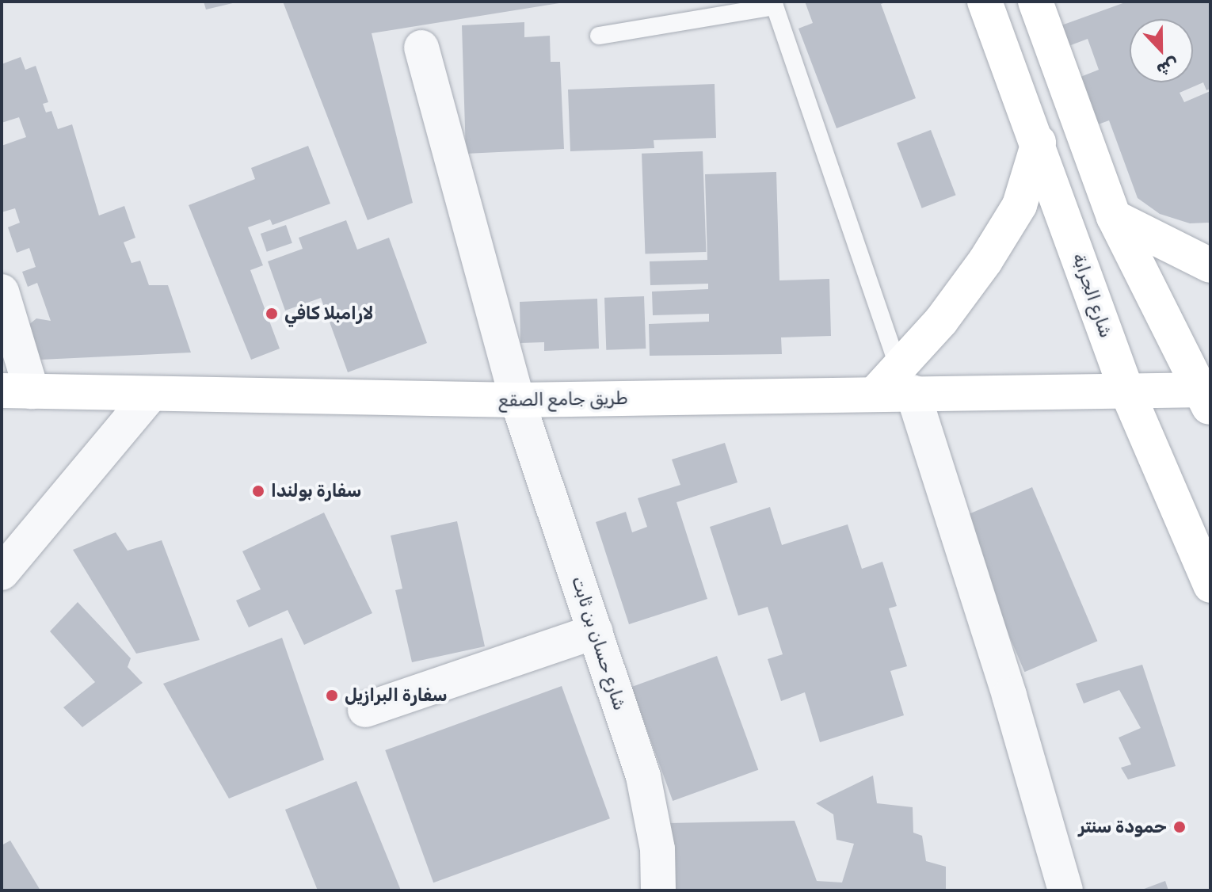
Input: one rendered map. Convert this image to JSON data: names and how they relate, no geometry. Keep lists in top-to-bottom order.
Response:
{
  "streets": {
    "main road": ["شارع الجرابة", "طريق جامع الصقع"],
    "street": ["شارع حسان بن ثابت"]
  },
  "crossings": [
    ["شارع الجرابة", "طريق جامع الصقع"],
    ["طريق جامع الصقع", "شارع حسان بن ثابت"]
  ],
  "places": [
    "لارامبلا كافي",
    "سفارة بولندا",
    "سفارة البرازيل",
    "حمودة سنتر"
  ],
  "north": "bottom"
}
